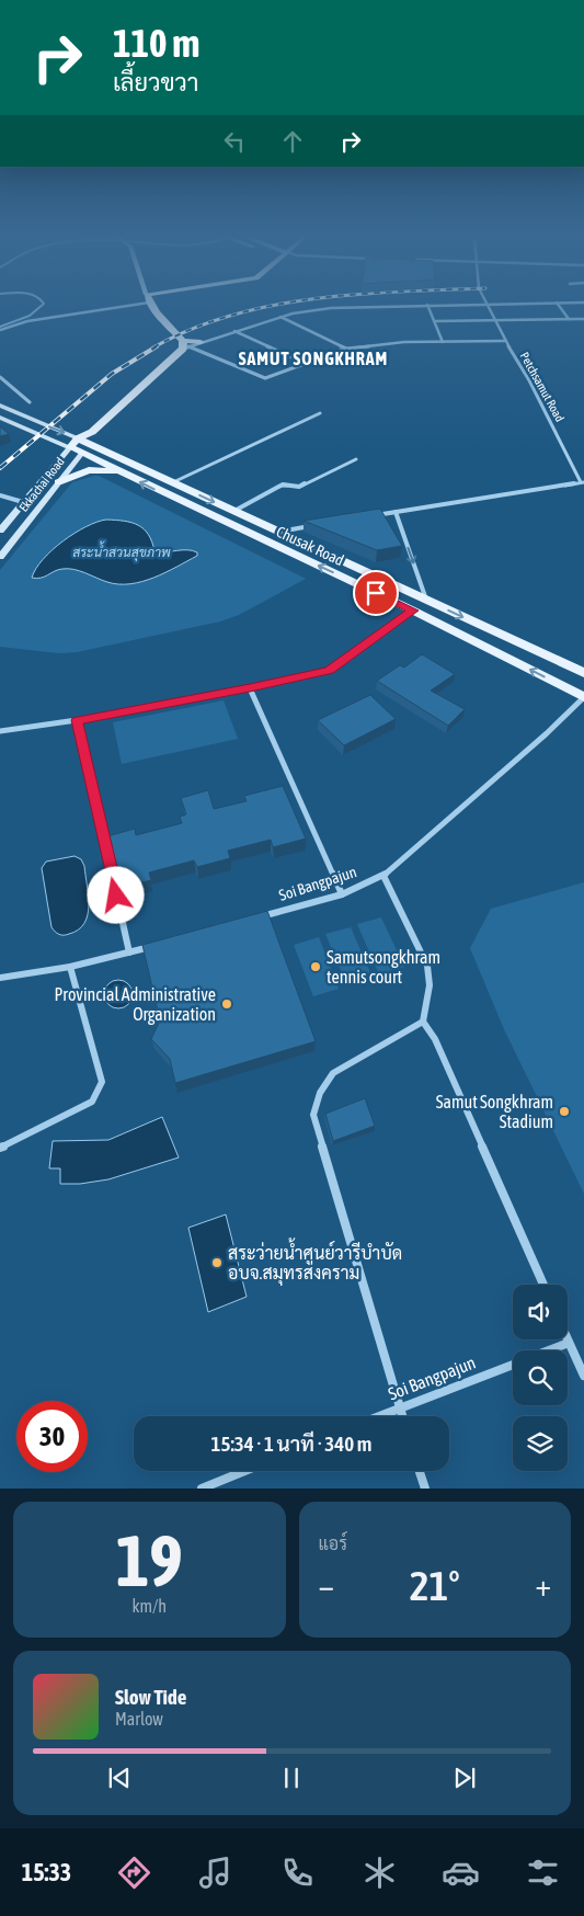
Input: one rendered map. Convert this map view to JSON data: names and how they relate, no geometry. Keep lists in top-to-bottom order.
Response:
{
  "streets": {
    "main road": ["Ekkachai Road", "Chusak Road"],
    "street": ["Petchsamut Road", "Soi Bangpajun"]
  },
  "crossings": [
    ["Ekkachai Road", "Chusak Road"],
    ["Chusak Road", "Soi Bangpajun"]
  ],
  "districts": ["SAMUT SONGKHRAM"],
  "water": ["สระน้ำสวนสุขภาพ"],
  "places": [
    "Samutsongkhram tennis court",
    "Provincial Administrative Organization",
    "Samut Songkhram Stadium",
    "สระว่ายน้ำศูนย์วารีบำบัด อบจ.สมุทรสงคราม"
  ],
  "page": {
    "turn": ["110 m", "เลี้ยวขวา"],
    "limit": "30",
    "trip": "15:34 · 1 นาที · 340 m",
    "tile": [
      ["19", "km/h"],
      "แอร์"
    ],
    "heat": ["−", "21°", "+"],
    "song": ["Slow Tide", "Marlow"],
    "tabs": "15:33"
  }
}
